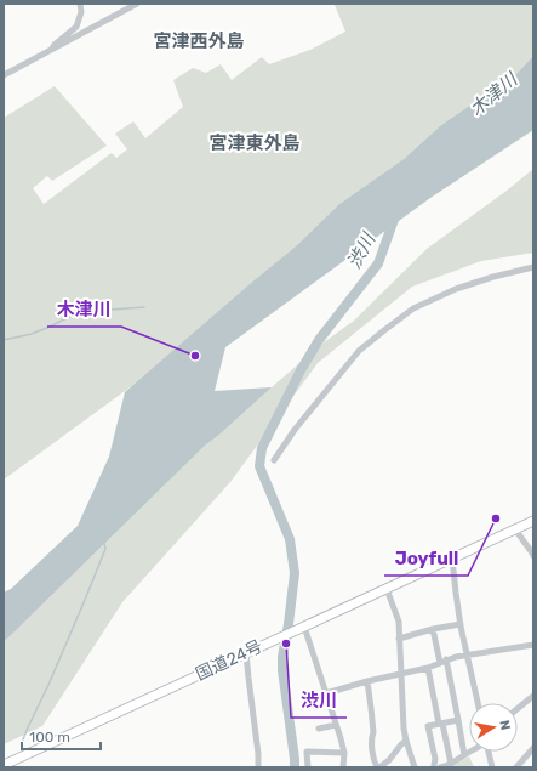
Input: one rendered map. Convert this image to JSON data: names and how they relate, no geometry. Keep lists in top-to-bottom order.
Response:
{
  "streets": {
    "highway": ["国道24号"]
  },
  "districts": ["宮津西外島", "宮津東外島"],
  "water": ["木津川", "渋川"],
  "places": ["木津川", "Joyfull", "渋川"],
  "scale_bar": "100 m",
  "north": "right"
}
